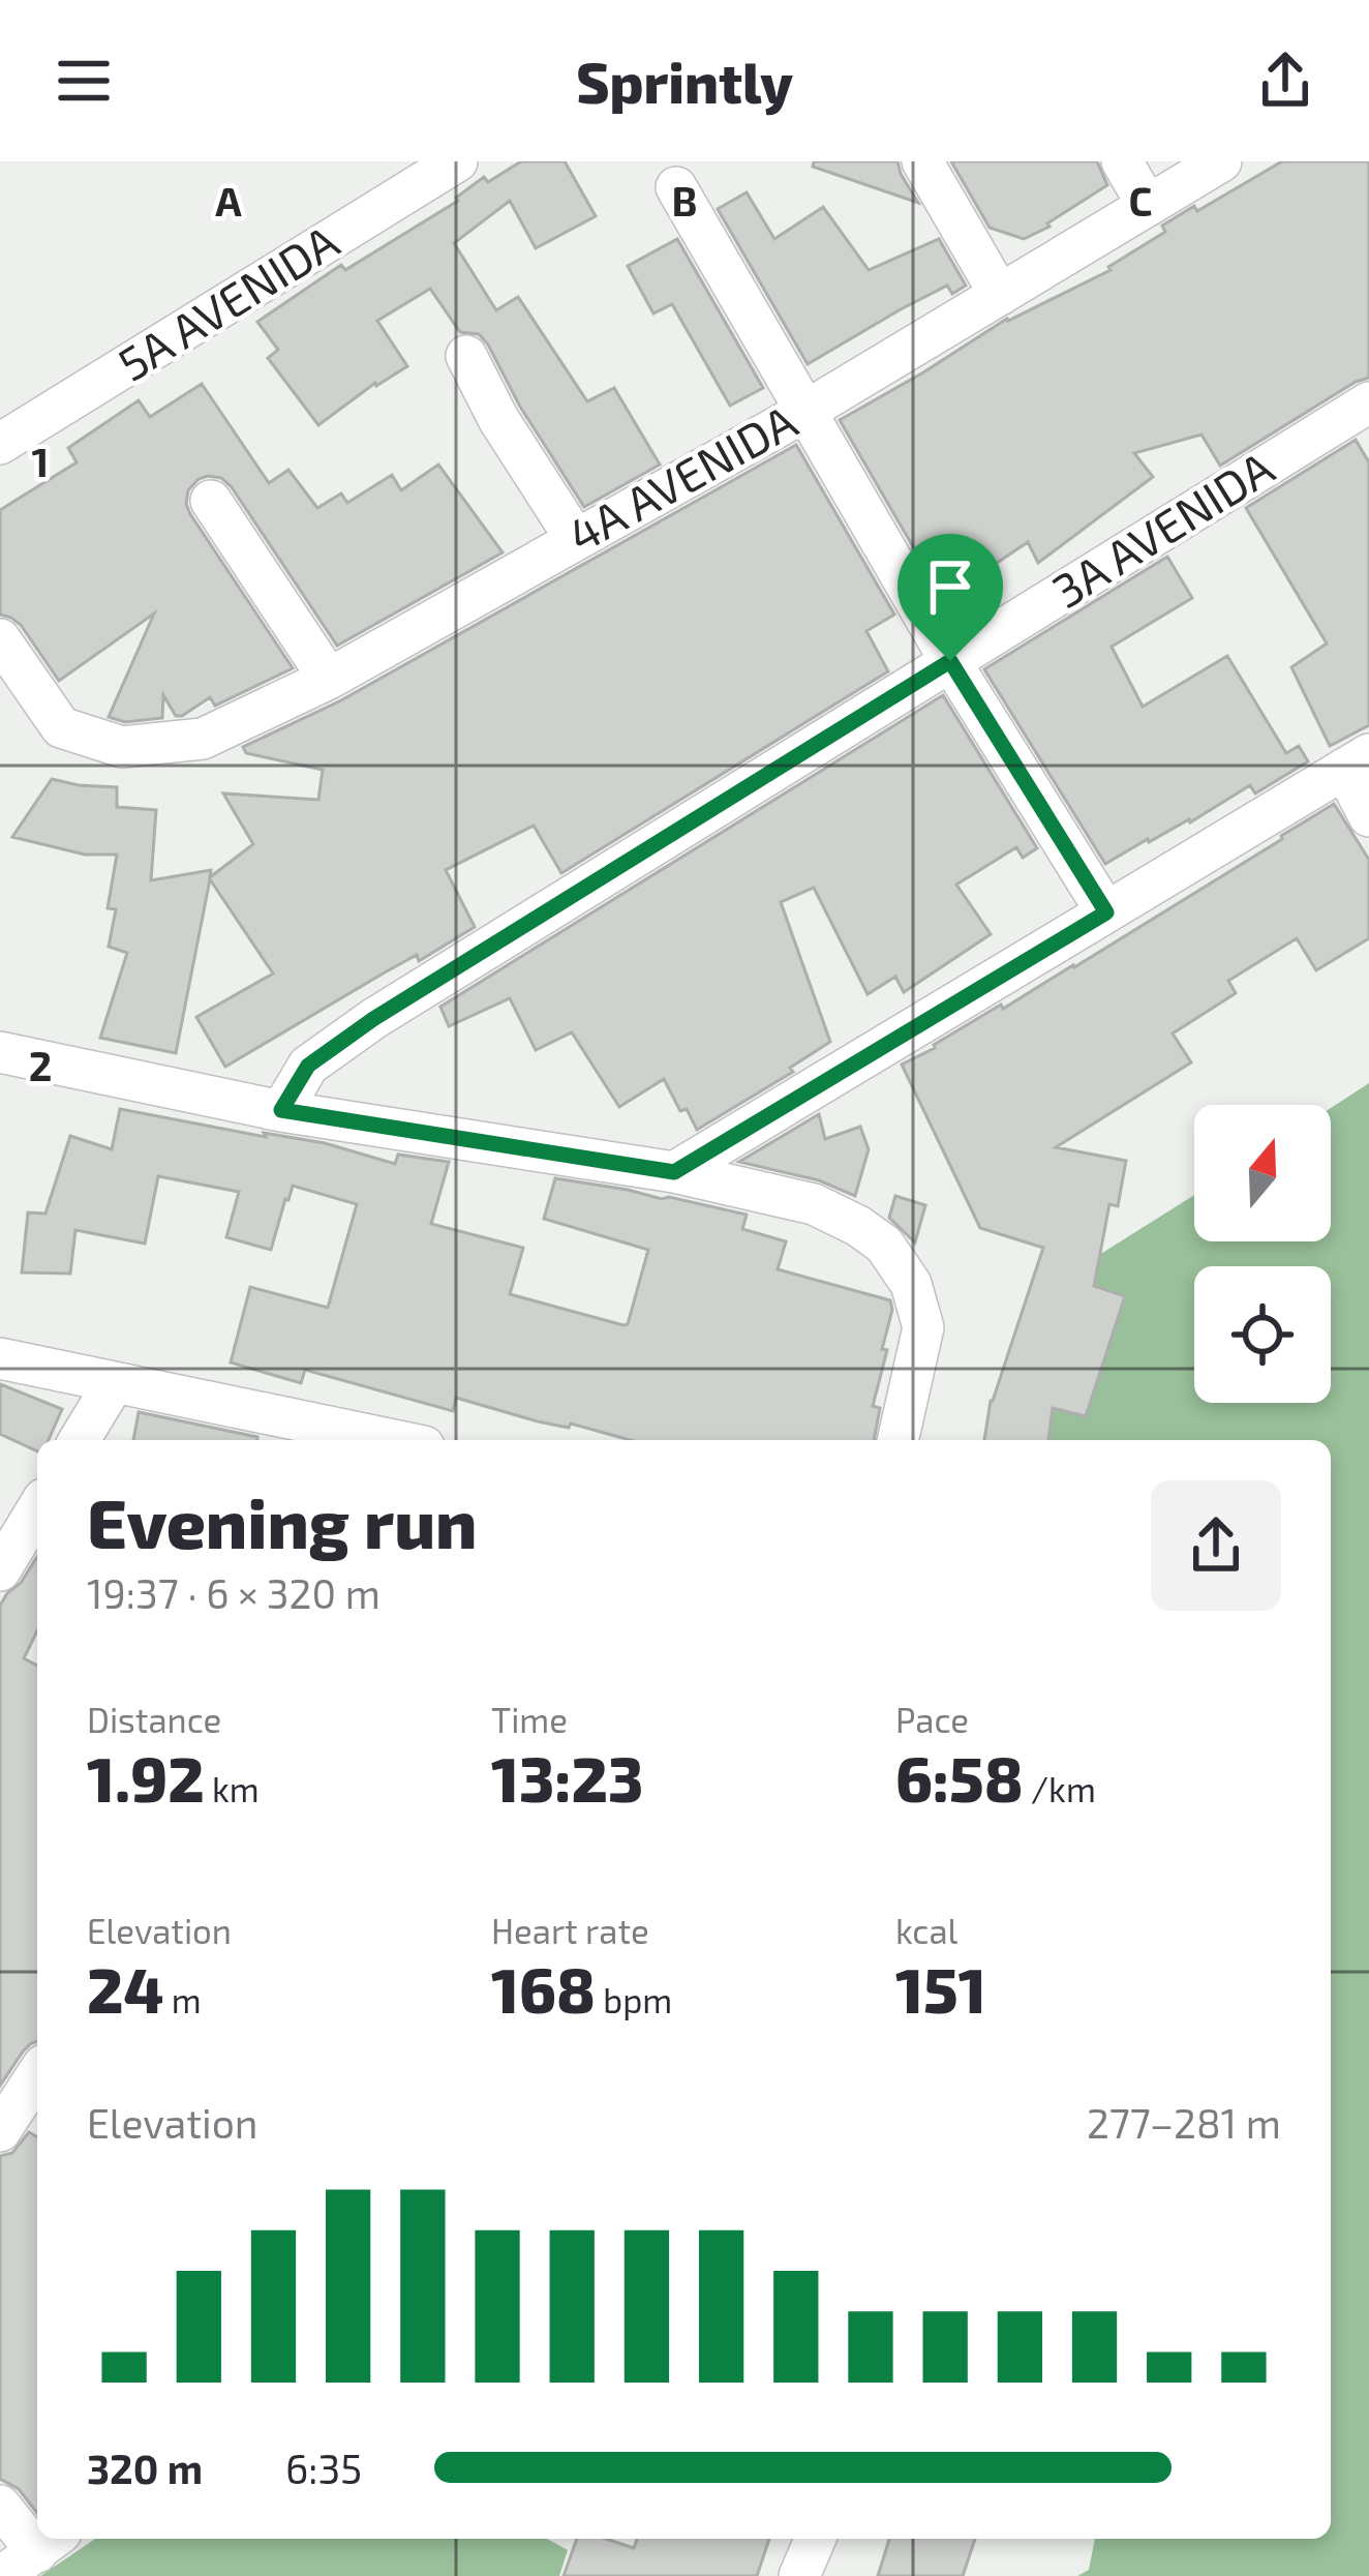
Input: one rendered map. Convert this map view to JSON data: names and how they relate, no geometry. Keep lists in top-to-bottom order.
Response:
{
  "streets": {
    "street": ["5A AVENIDA", "4A AVENIDA", "3A AVENIDA"]
  },
  "north": "top",
  "page": {
    "header": "Sprintly",
    "heading": ["Evening run", "19:37 · 6 × 320 m"],
    "stats": [
      ["Distance", "1.92 km"],
      ["Time", "13:23"],
      ["Pace", "6:58 /km"],
      ["Elevation", "24 m"],
      ["Heart rate", "168 bpm"],
      ["kcal", "151"]
    ],
    "chart": ["Elevation", "277–281 m"],
    "list": [
      {
        "name": "320 m",
        "note": "6:35"
      }
    ]
  },
  "grid": {
    "columns": ["A", "B", "C"],
    "rows": ["1", "2"]
  }
}
